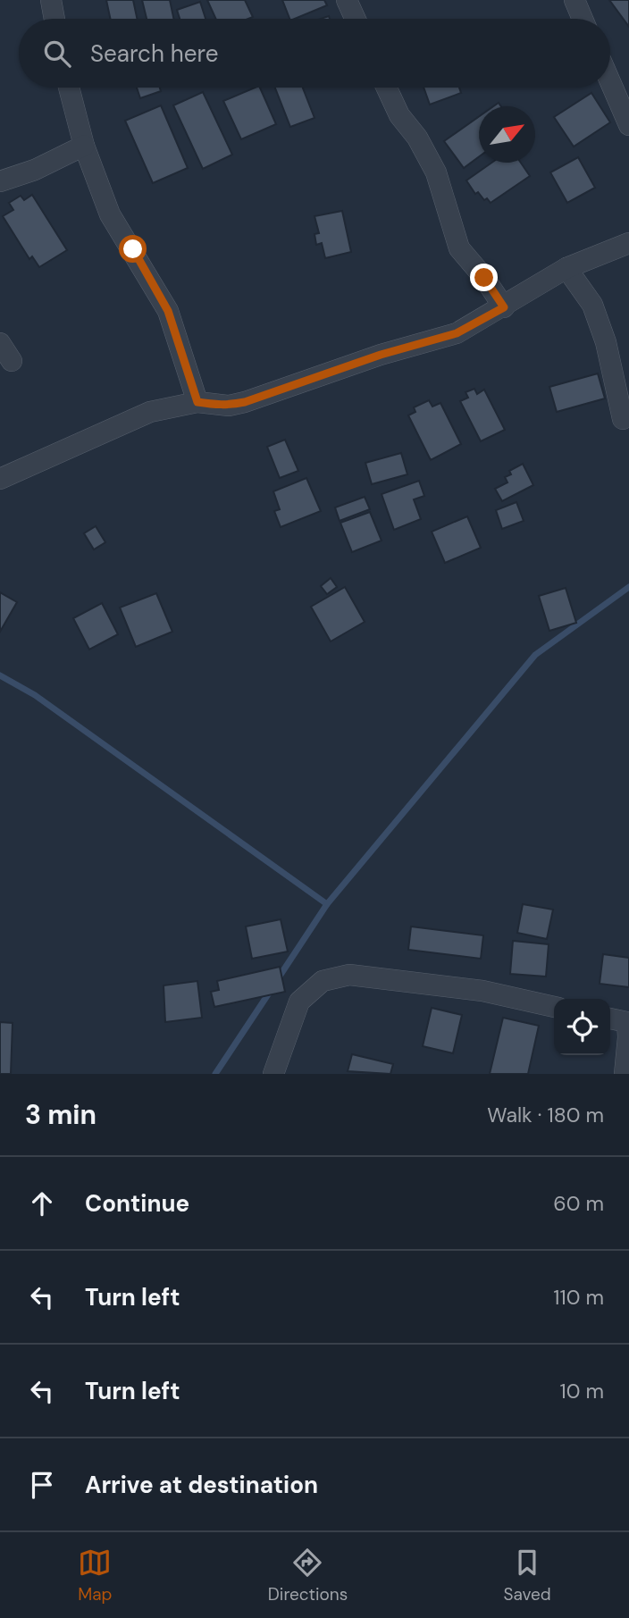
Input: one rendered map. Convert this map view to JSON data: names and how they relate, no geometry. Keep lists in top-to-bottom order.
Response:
{
  "north": "top right",
  "page": {
    "search": "Search here",
    "heading": ["3 min", "Walk · 180 m"],
    "list": [
      ["Continue", "60 m"],
      ["Turn left", "110 m"],
      ["Turn left", "10 m"],
      "Arrive at destination"
    ],
    "nav": ["Map", "Directions", "Saved"]
  }
}
